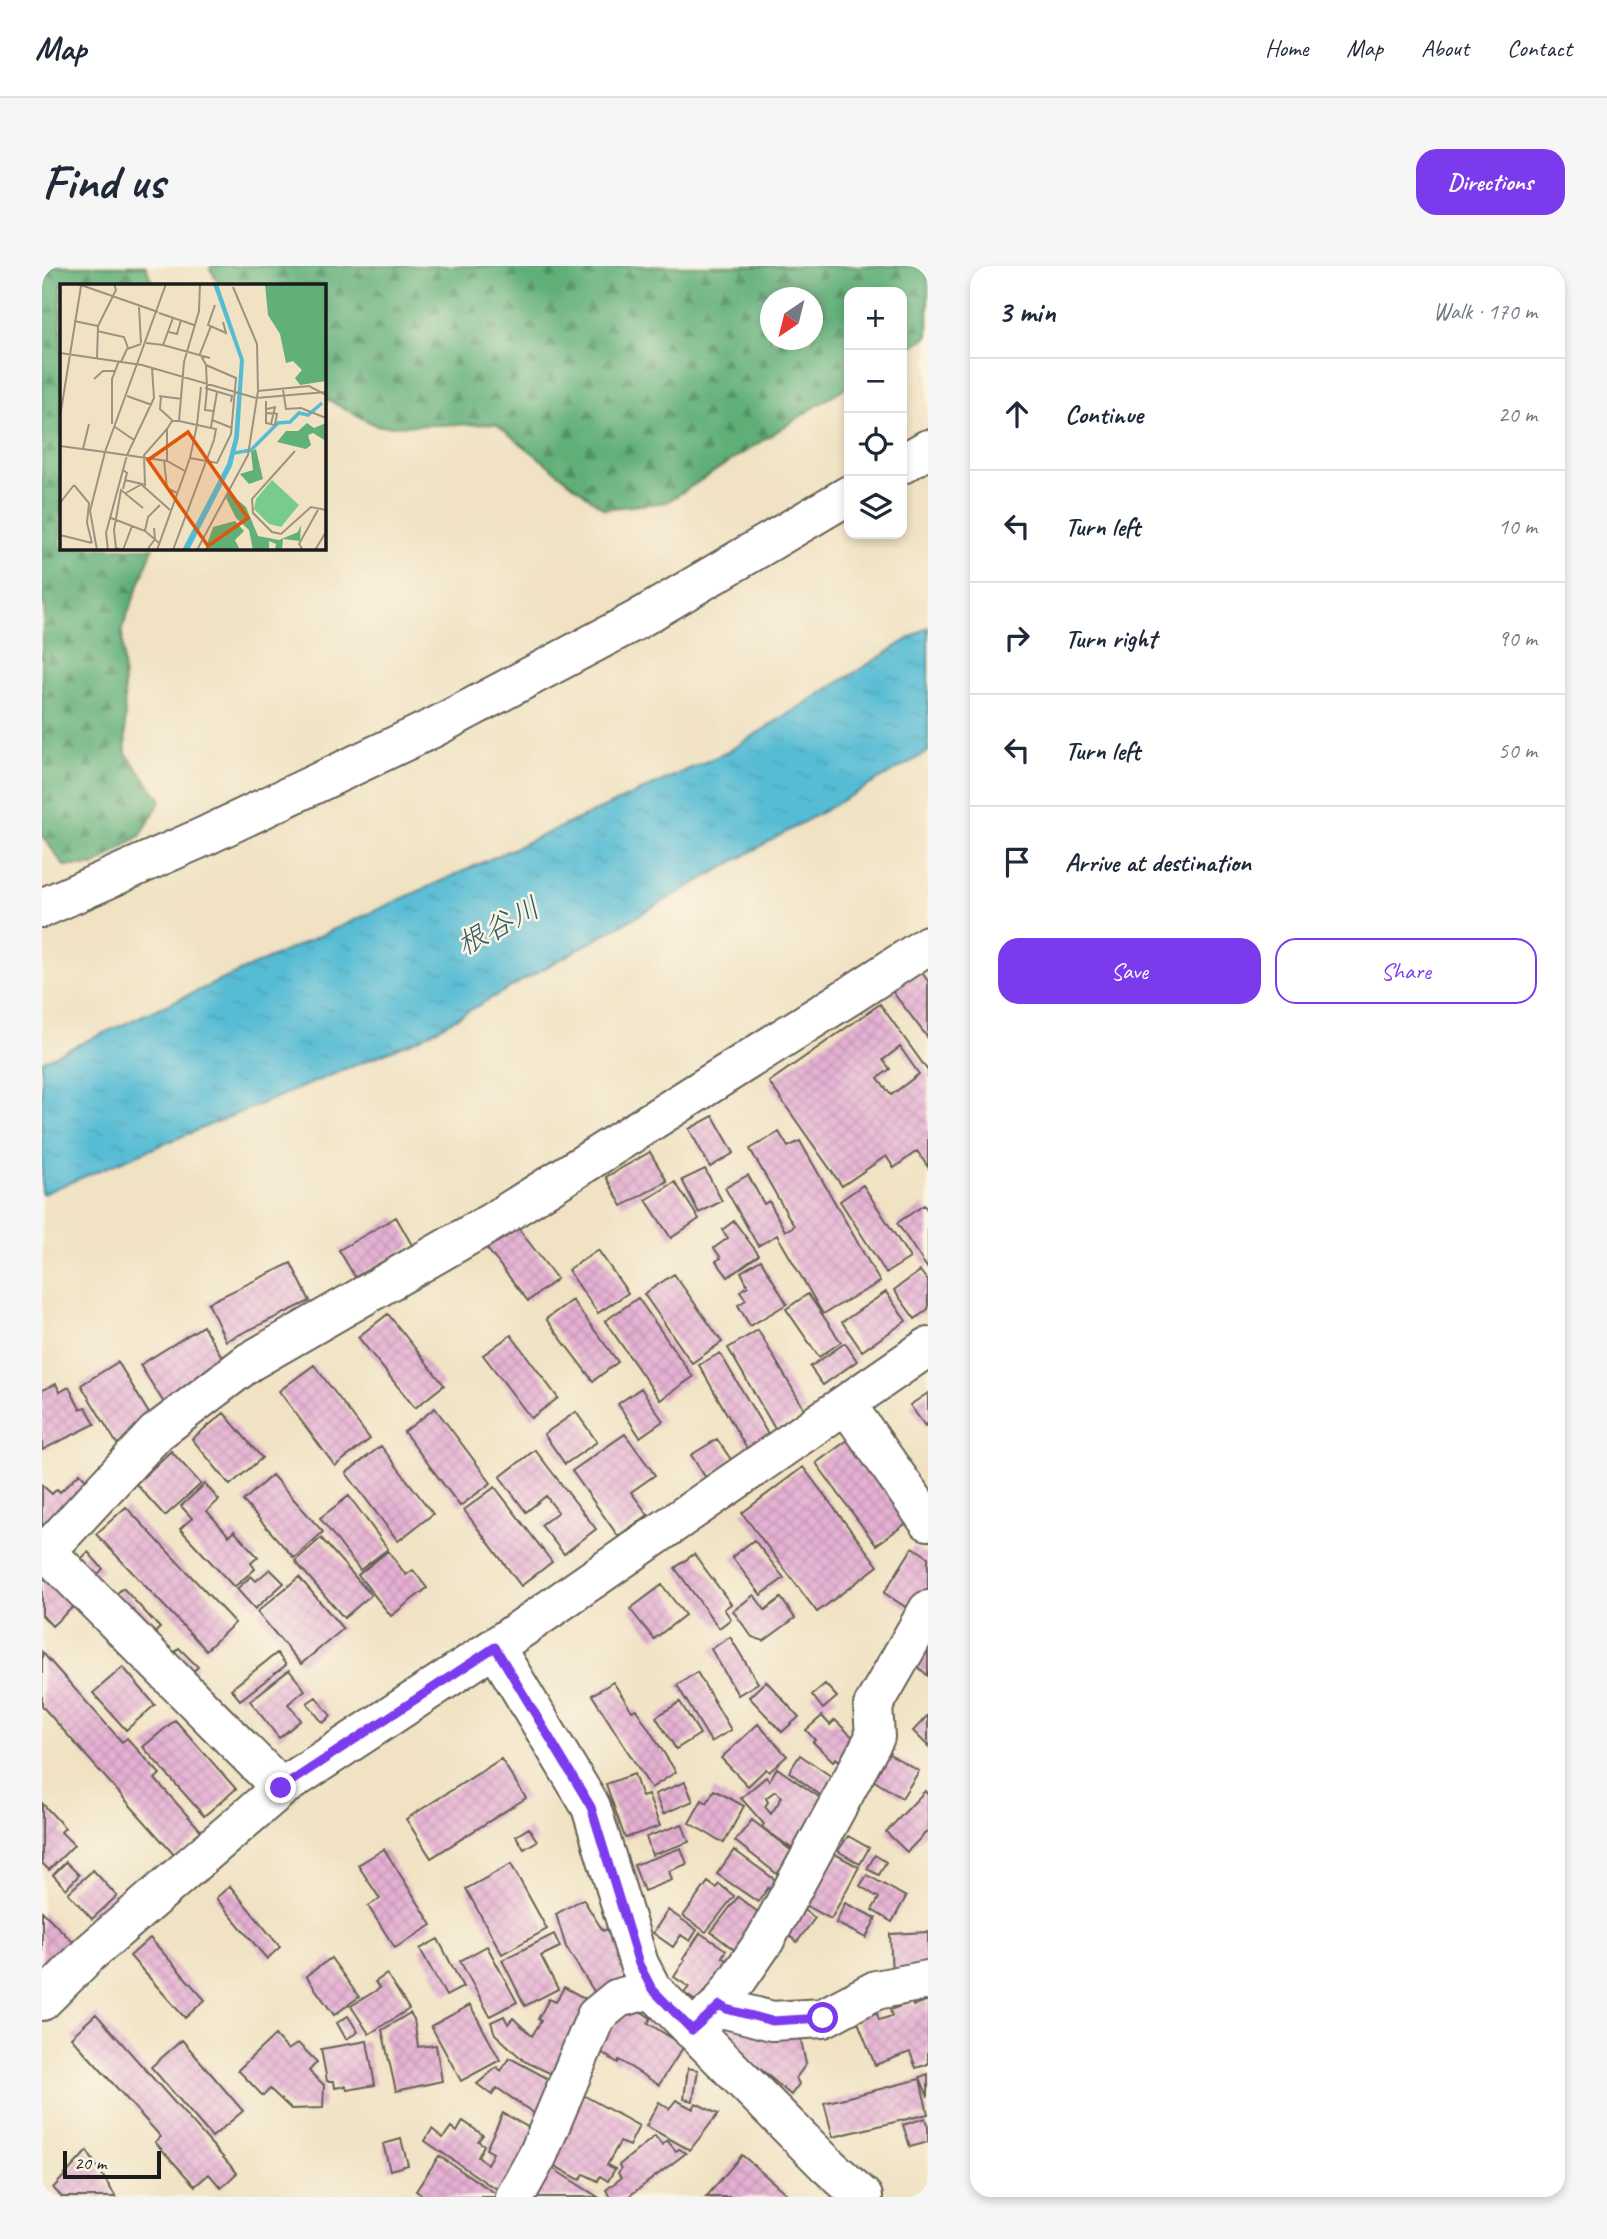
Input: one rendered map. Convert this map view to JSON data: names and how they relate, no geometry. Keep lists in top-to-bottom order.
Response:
{
  "water": ["根谷川"],
  "scale_bar": "20 m",
  "north": "bottom left",
  "page": {
    "header": "Map",
    "nav": [
      "Home",
      "Map",
      "About",
      "Contact"
    ],
    "buttons": [
      "Directions",
      ["Save", "Share"]
    ],
    "title": "Find us",
    "heading": ["3 min", "Walk · 170 m"],
    "map_buttons": ["+", "−"],
    "list": [
      ["Continue", "20 m"],
      ["Turn left", "10 m"],
      ["Turn right", "90 m"],
      ["Turn left", "50 m"],
      "Arrive at destination"
    ],
    "scale": "20 m"
  }
}
